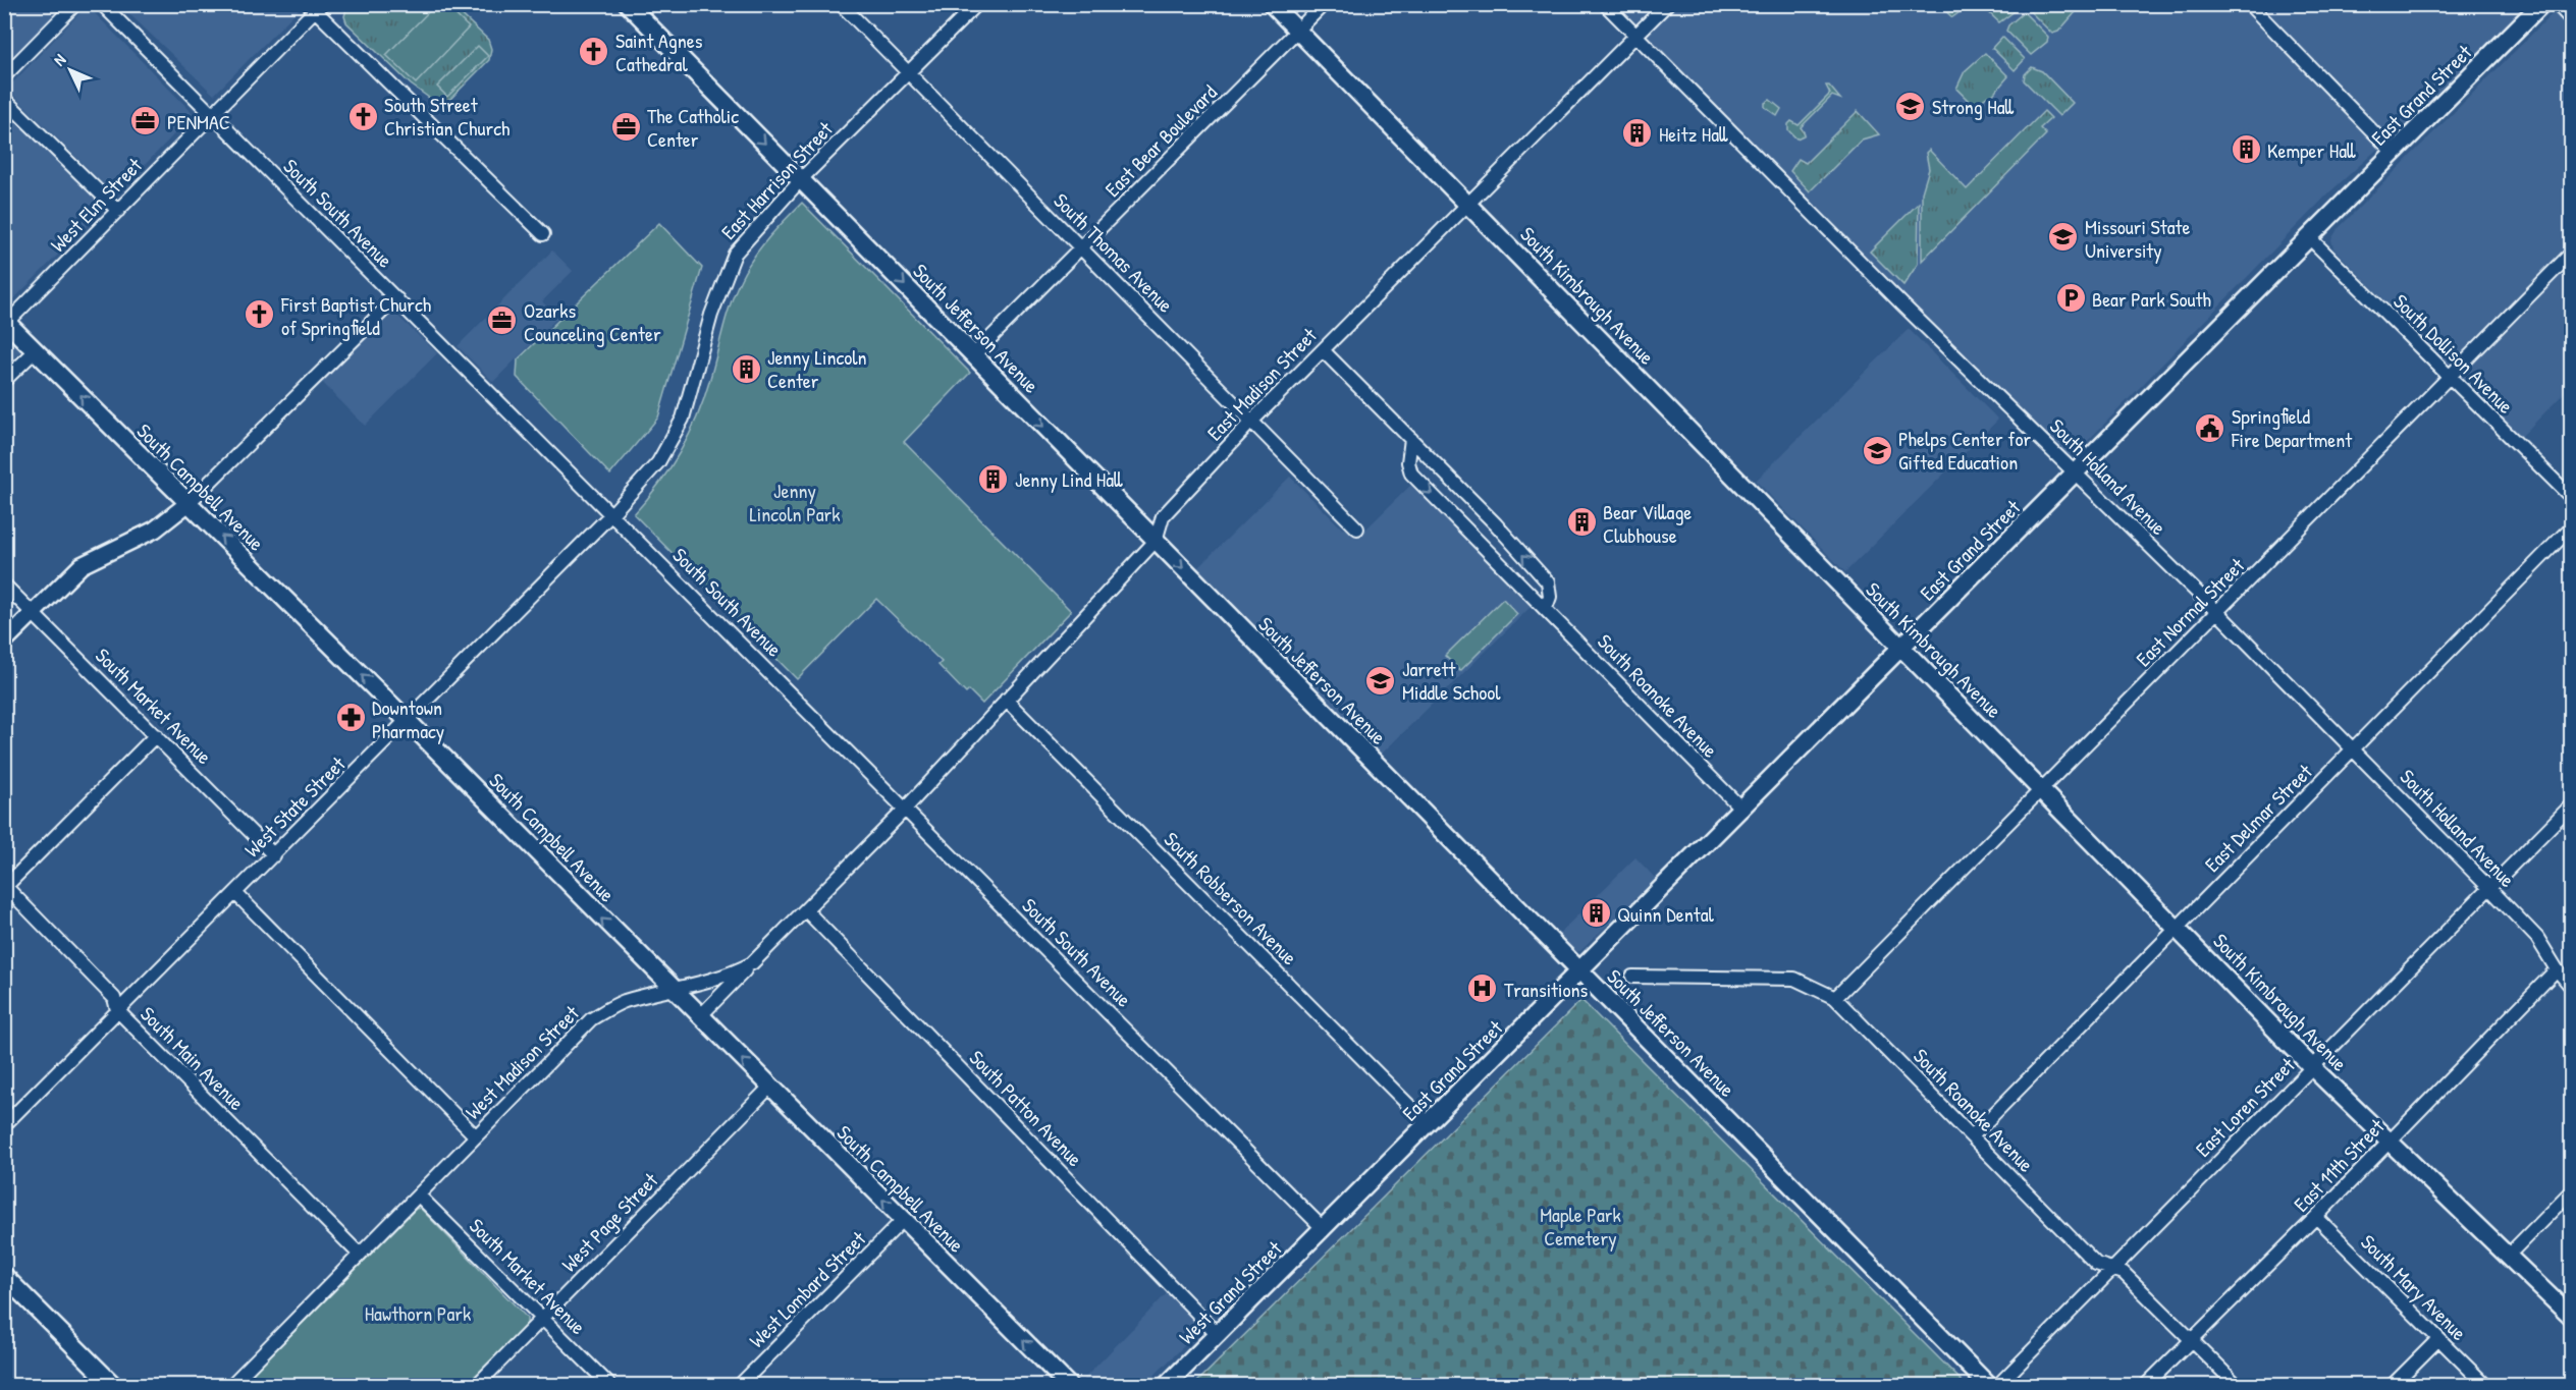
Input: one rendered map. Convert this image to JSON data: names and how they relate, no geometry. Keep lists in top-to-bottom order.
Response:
{
  "streets": {
    "main road": [
      "East Grand Street",
      "South Kimbrough Avenue",
      "South Jefferson Avenue",
      "South Campbell Avenue",
      "West Grand Street"
    ],
    "street": [
      "East Bear Boulevard",
      "East Harrison Street",
      "West Elm Street",
      "South South Avenue",
      "South Thomas Avenue",
      "South Dollison Avenue",
      "East Madison Street",
      "South Holland Avenue",
      "East Normal Street",
      "South Roanoke Avenue",
      "South Market Avenue",
      "West State Street",
      "East Delmar Street",
      "South Robberson Avenue",
      "South Main Avenue",
      "West Madison Street",
      "East Loren Street",
      "South Patton Avenue",
      "East 11th Street",
      "West Page Street",
      "South Mary Avenue",
      "West Lombard Street"
    ]
  },
  "crossings": [
    ["East Grand Street", "South South Avenue"],
    ["East Grand Street", "South Kimbrough Avenue"],
    ["East Grand Street", "South Jefferson Avenue"],
    ["East Grand Street", "South Dollison Avenue"],
    ["East Grand Street", "South Holland Avenue"],
    ["East Grand Street", "South Roanoke Avenue"],
    ["East Grand Street", "South Robberson Avenue"],
    ["East Grand Street", "West Grand Street"],
    ["East Bear Boulevard", "South Thomas Avenue"],
    ["East Bear Boulevard", "South Kimbrough Avenue"],
    ["East Bear Boulevard", "South Jefferson Avenue"],
    ["East Harrison Street", "South South Avenue"],
    ["East Harrison Street", "South Thomas Avenue"],
    ["East Harrison Street", "South Jefferson Avenue"],
    ["East Harrison Street", "West State Street"],
    ["West Elm Street", "South South Avenue"],
    ["West Elm Street", "South Campbell Avenue"],
    ["South South Avenue", "East Madison Street"],
    ["South South Avenue", "West State Street"],
    ["South South Avenue", "West Madison Street"],
    ["South South Avenue", "West Grand Street"],
    ["South Thomas Avenue", "East Madison Street"],
    ["South Kimbrough Avenue", "East Madison Street"],
    ["South Kimbrough Avenue", "East Normal Street"],
    ["South Kimbrough Avenue", "East Delmar Street"],
    ["South Kimbrough Avenue", "East Loren Street"],
    ["South Kimbrough Avenue", "East 11th Street"],
    ["South Jefferson Avenue", "East Madison Street"],
    ["South Dollison Avenue", "East Normal Street"],
    ["East Madison Street", "South Holland Avenue"],
    ["East Madison Street", "South Robberson Avenue"],
    ["East Madison Street", "West Madison Street"],
    ["South Holland Avenue", "East Normal Street"],
    ["South Holland Avenue", "East Delmar Street"],
    ["South Holland Avenue", "East Loren Street"],
    ["South Holland Avenue", "East 11th Street"],
    ["South Campbell Avenue", "West State Street"],
    ["South Campbell Avenue", "West Madison Street"],
    ["South Campbell Avenue", "West Page Street"],
    ["South Campbell Avenue", "West Lombard Street"],
    ["East Normal Street", "South Roanoke Avenue"],
    ["South Roanoke Avenue", "East Delmar Street"],
    ["South Roanoke Avenue", "East Loren Street"],
    ["South Roanoke Avenue", "East 11th Street"],
    ["South Market Avenue", "West State Street"],
    ["South Market Avenue", "West Madison Street"],
    ["South Market Avenue", "West Page Street"],
    ["West State Street", "South Main Avenue"],
    ["South Main Avenue", "West Madison Street"],
    ["West Madison Street", "South Patton Avenue"],
    ["South Patton Avenue", "West Grand Street"],
    ["East 11th Street", "South Mary Avenue"]
  ],
  "one_way": ["South Jefferson Avenue", "South Campbell Avenue"],
  "parks": ["Jenny Lincoln Park", "Maple Park Cemetery", "Hawthorn Park"],
  "places": {
    "church": ["Saint Agnes Cathedral", "South Street Christian Church", "First Baptist Church of Springfield"],
    "school or university": [
      "Strong Hall",
      "Missouri State University",
      "Phelps Center for Gifted Education",
      "Jarrett Middle School"
    ],
    "office": ["PENMAC", "The Catholic Center", "Ozarks Counceling Center"],
    "building": [
      "Heitz Hall",
      "Kemper Hall",
      "Jenny Lincoln Center",
      "Jenny Lind Hall",
      "Bear Village Clubhouse",
      "Quinn Dental"
    ],
    "parking": ["Bear Park South"],
    "public building": ["Springfield Fire Department"],
    "pharmacy": ["Downtown Pharmacy"],
    "hospital": ["Transitions"]
  },
  "north": "top left"
}
